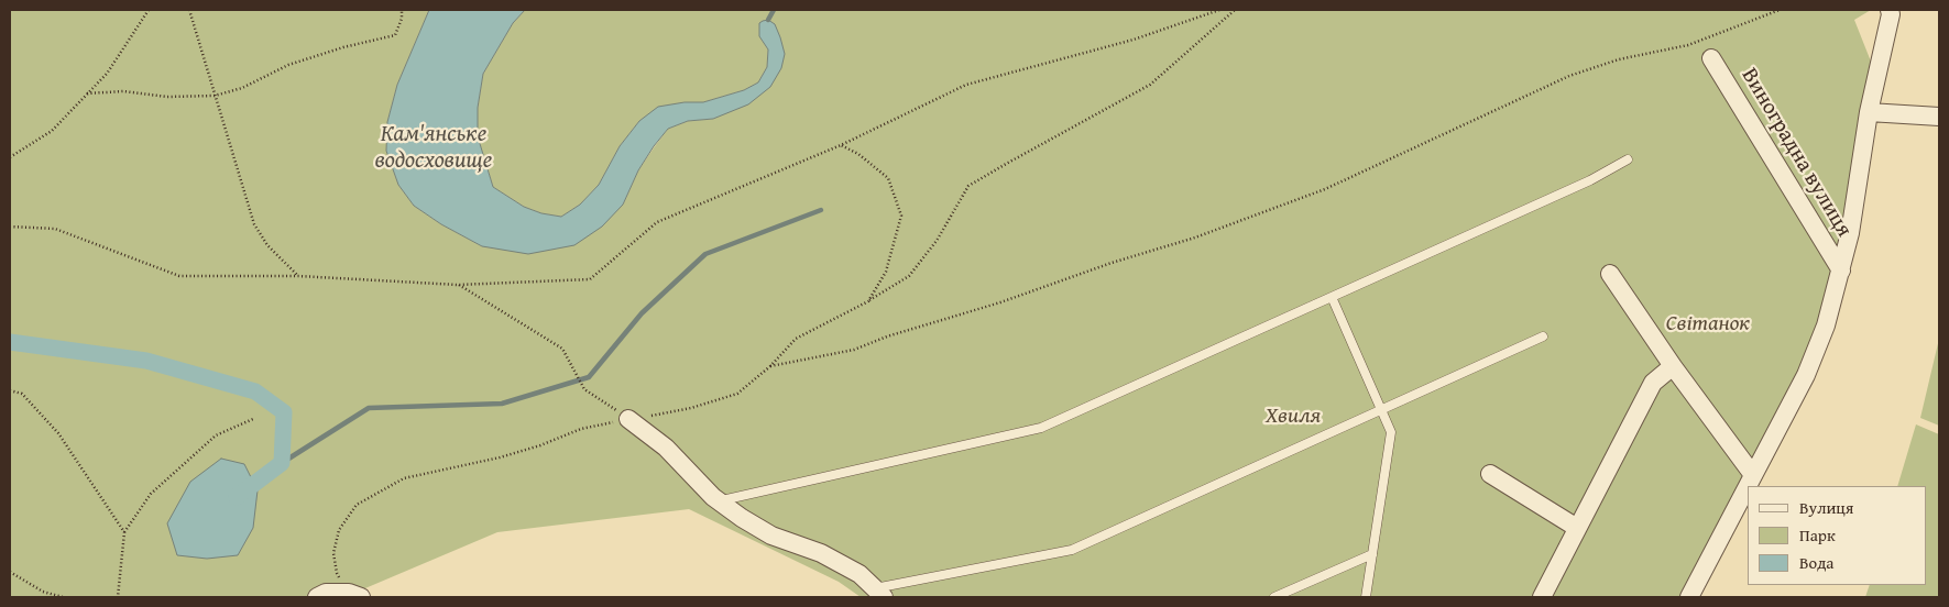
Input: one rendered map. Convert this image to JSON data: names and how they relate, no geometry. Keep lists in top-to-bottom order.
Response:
{
  "streets": {
    "street": ["Виноградна вулиця"]
  },
  "water": ["Кам'янське водосховище"],
  "parks": ["Світанок", "Хвиля"],
  "legend": ["Вулиця", "Парк", "Вода"]
}
